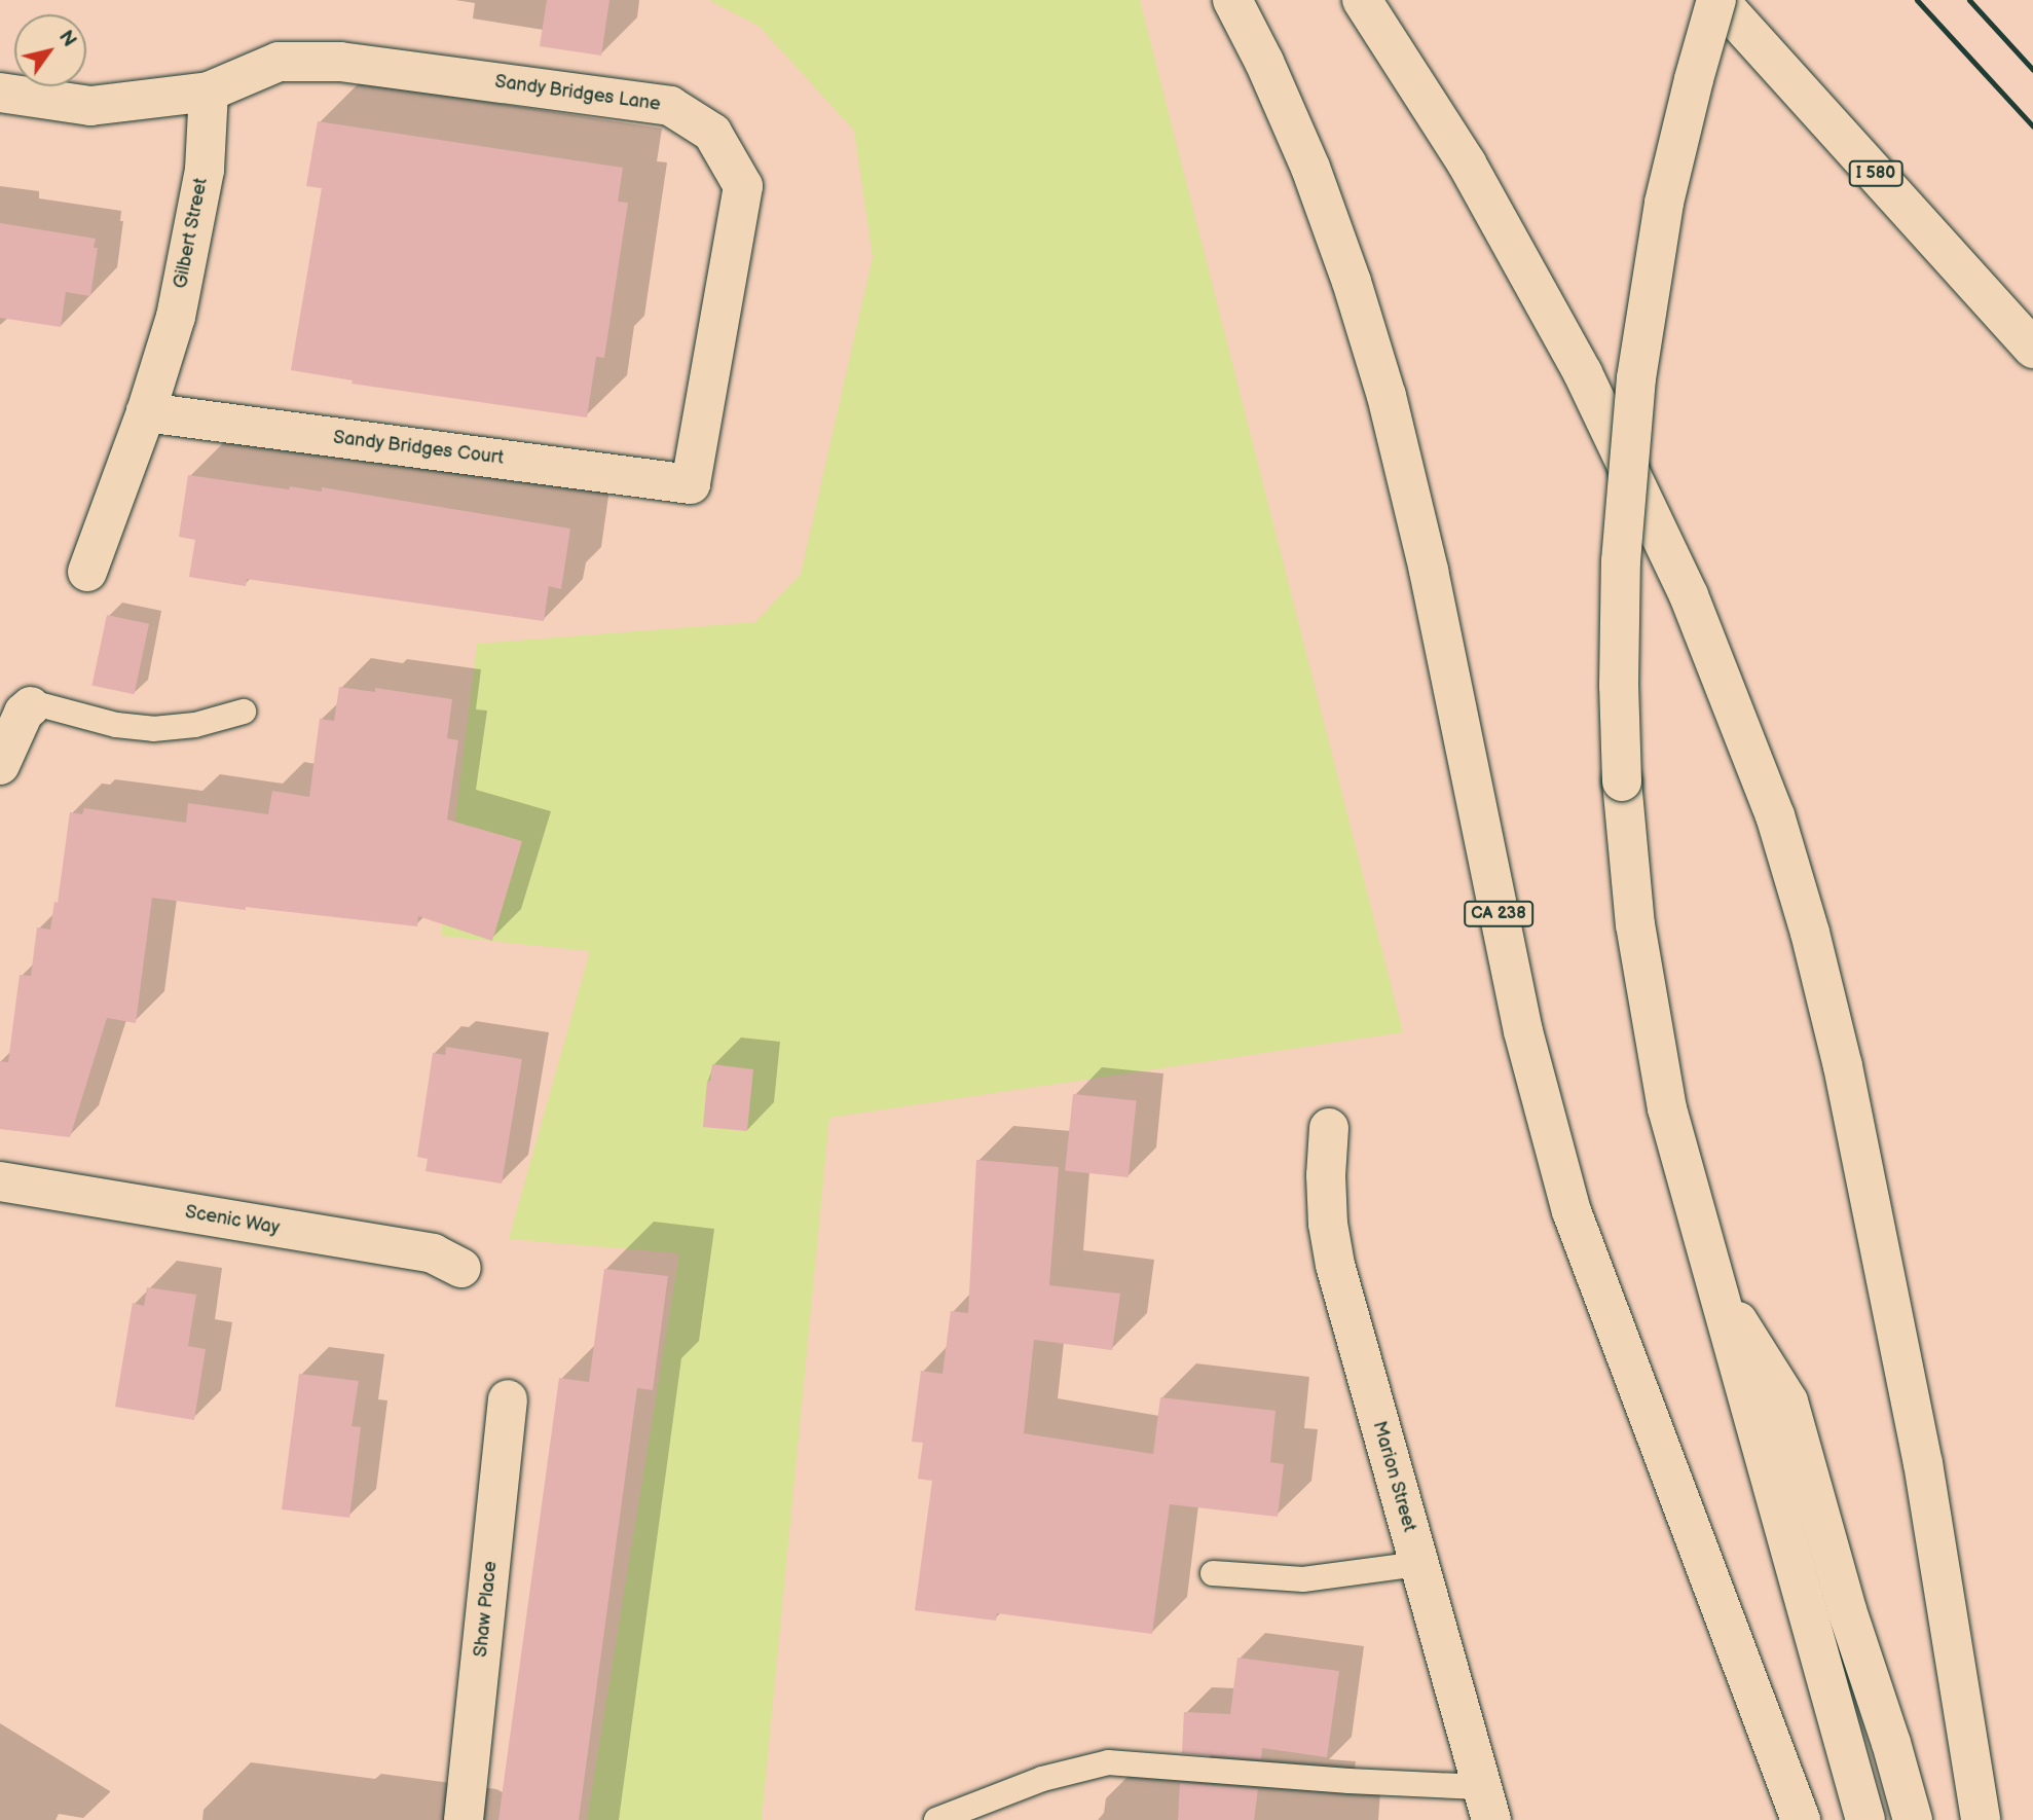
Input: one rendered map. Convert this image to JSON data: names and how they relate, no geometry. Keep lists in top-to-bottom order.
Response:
{
  "streets": {
    "main road": [
      "Sandy Bridges Lane",
      "I 580",
      "Gilbert Street",
      "Sandy Bridges Court",
      "CA 238",
      "Scenic Way",
      "Marion Street",
      "Shaw Place"
    ]
  },
  "crossings": [
    ["Sandy Bridges Lane", "Gilbert Street"],
    ["Sandy Bridges Lane", "Sandy Bridges Court"],
    ["Gilbert Street", "Sandy Bridges Court"]
  ],
  "north": "top right"
}
